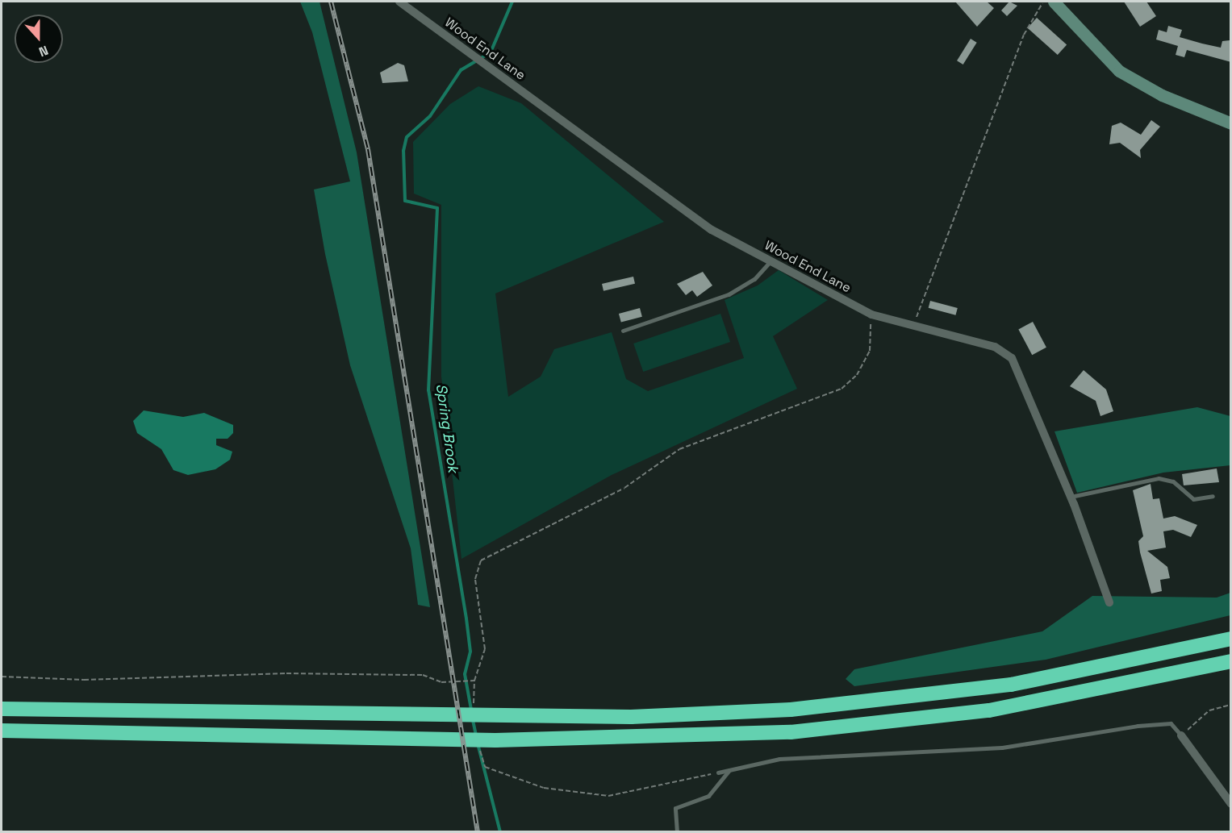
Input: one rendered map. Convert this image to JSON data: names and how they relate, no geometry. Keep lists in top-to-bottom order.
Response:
{
  "streets": {
    "street": ["Wood End Lane"]
  },
  "water": ["Spring Brook"],
  "north": "bottom"
}
